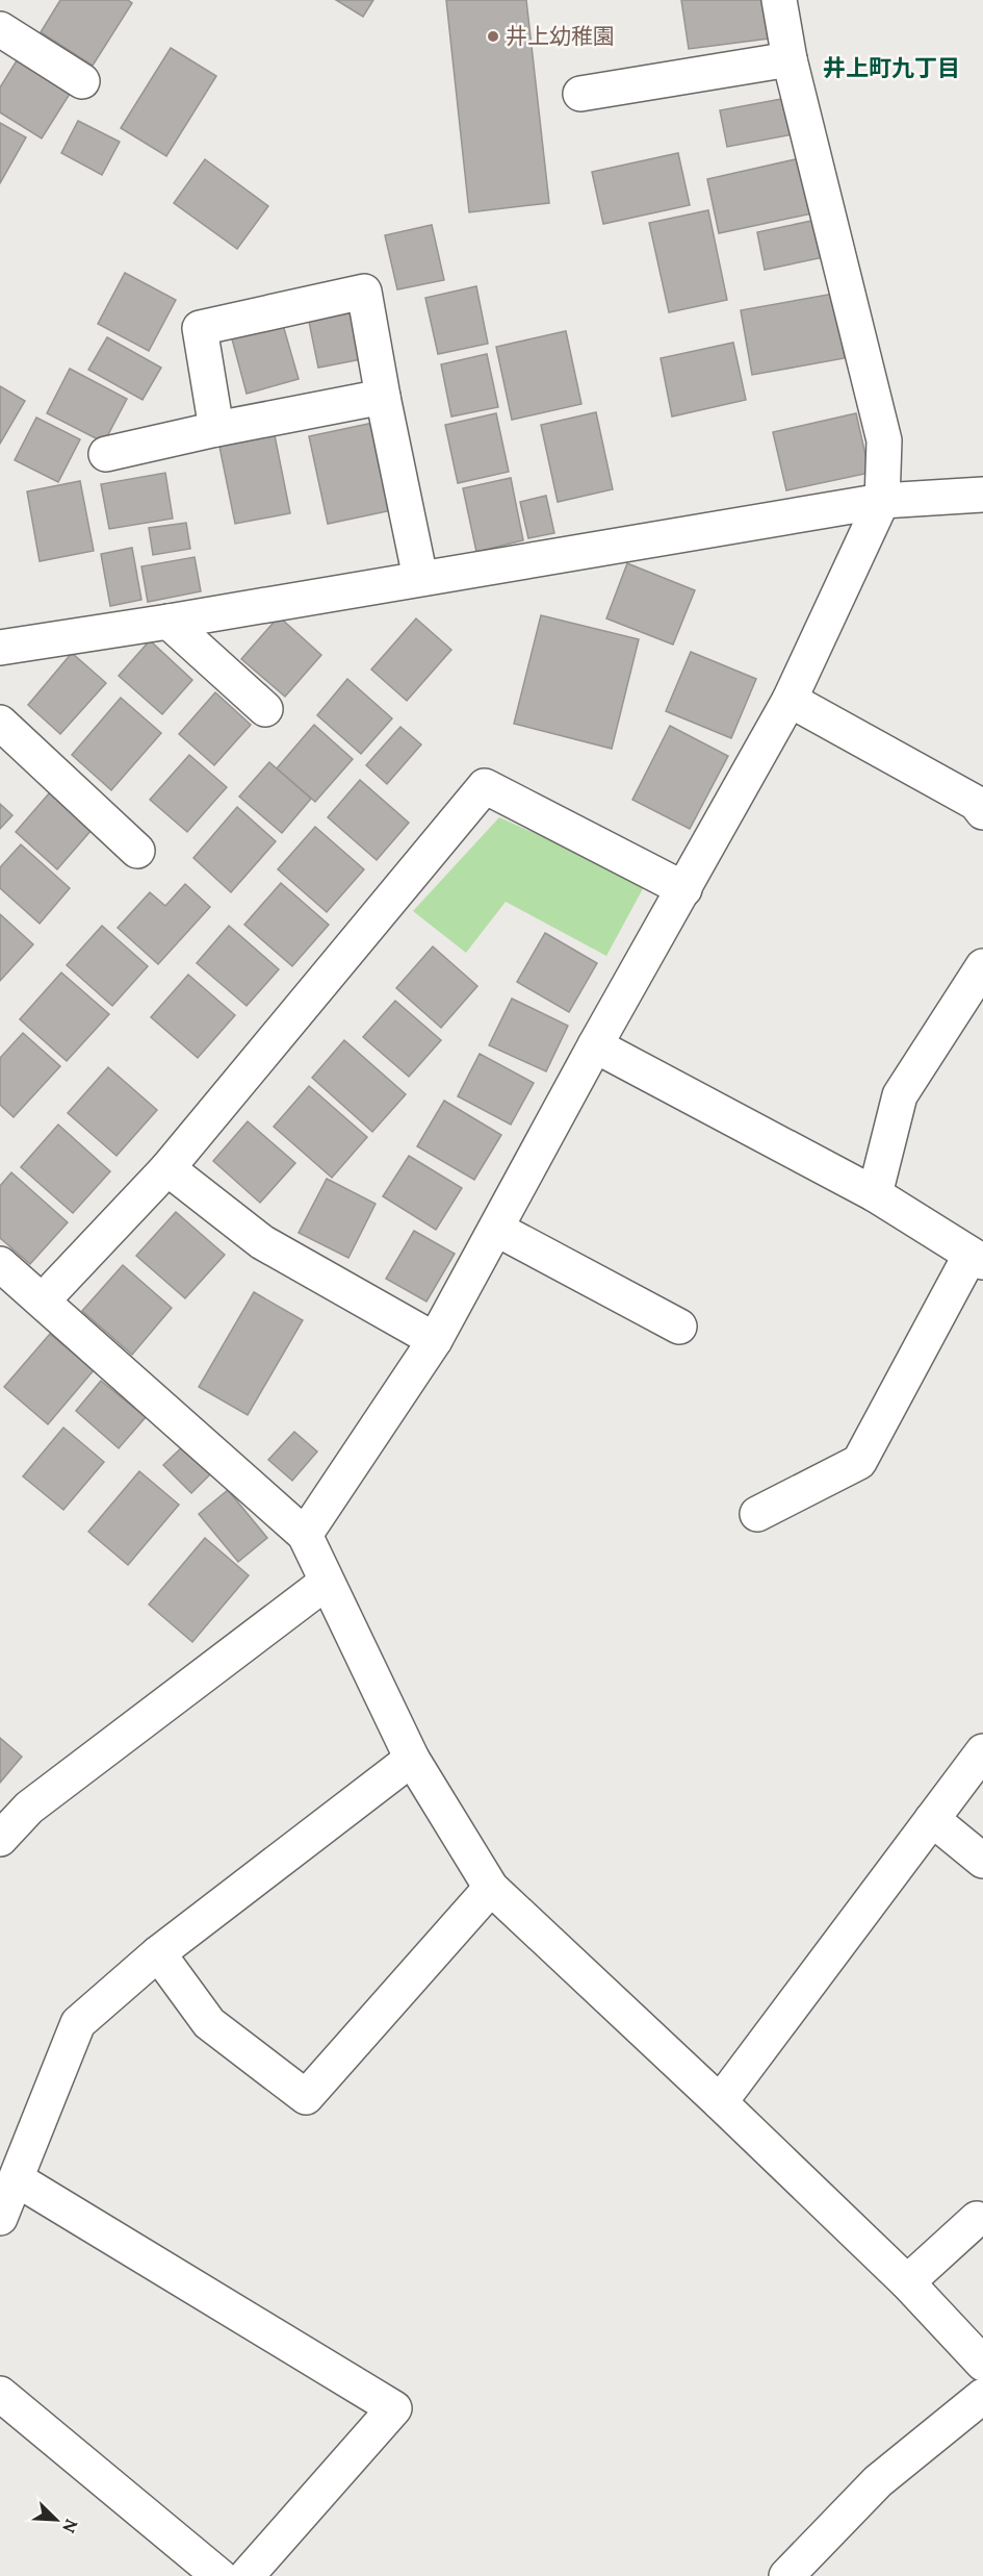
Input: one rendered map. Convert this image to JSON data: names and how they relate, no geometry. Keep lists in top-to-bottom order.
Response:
{
  "districts": ["井上町九丁目"],
  "places": ["井上幼稚園"],
  "north": "bottom right"
}
